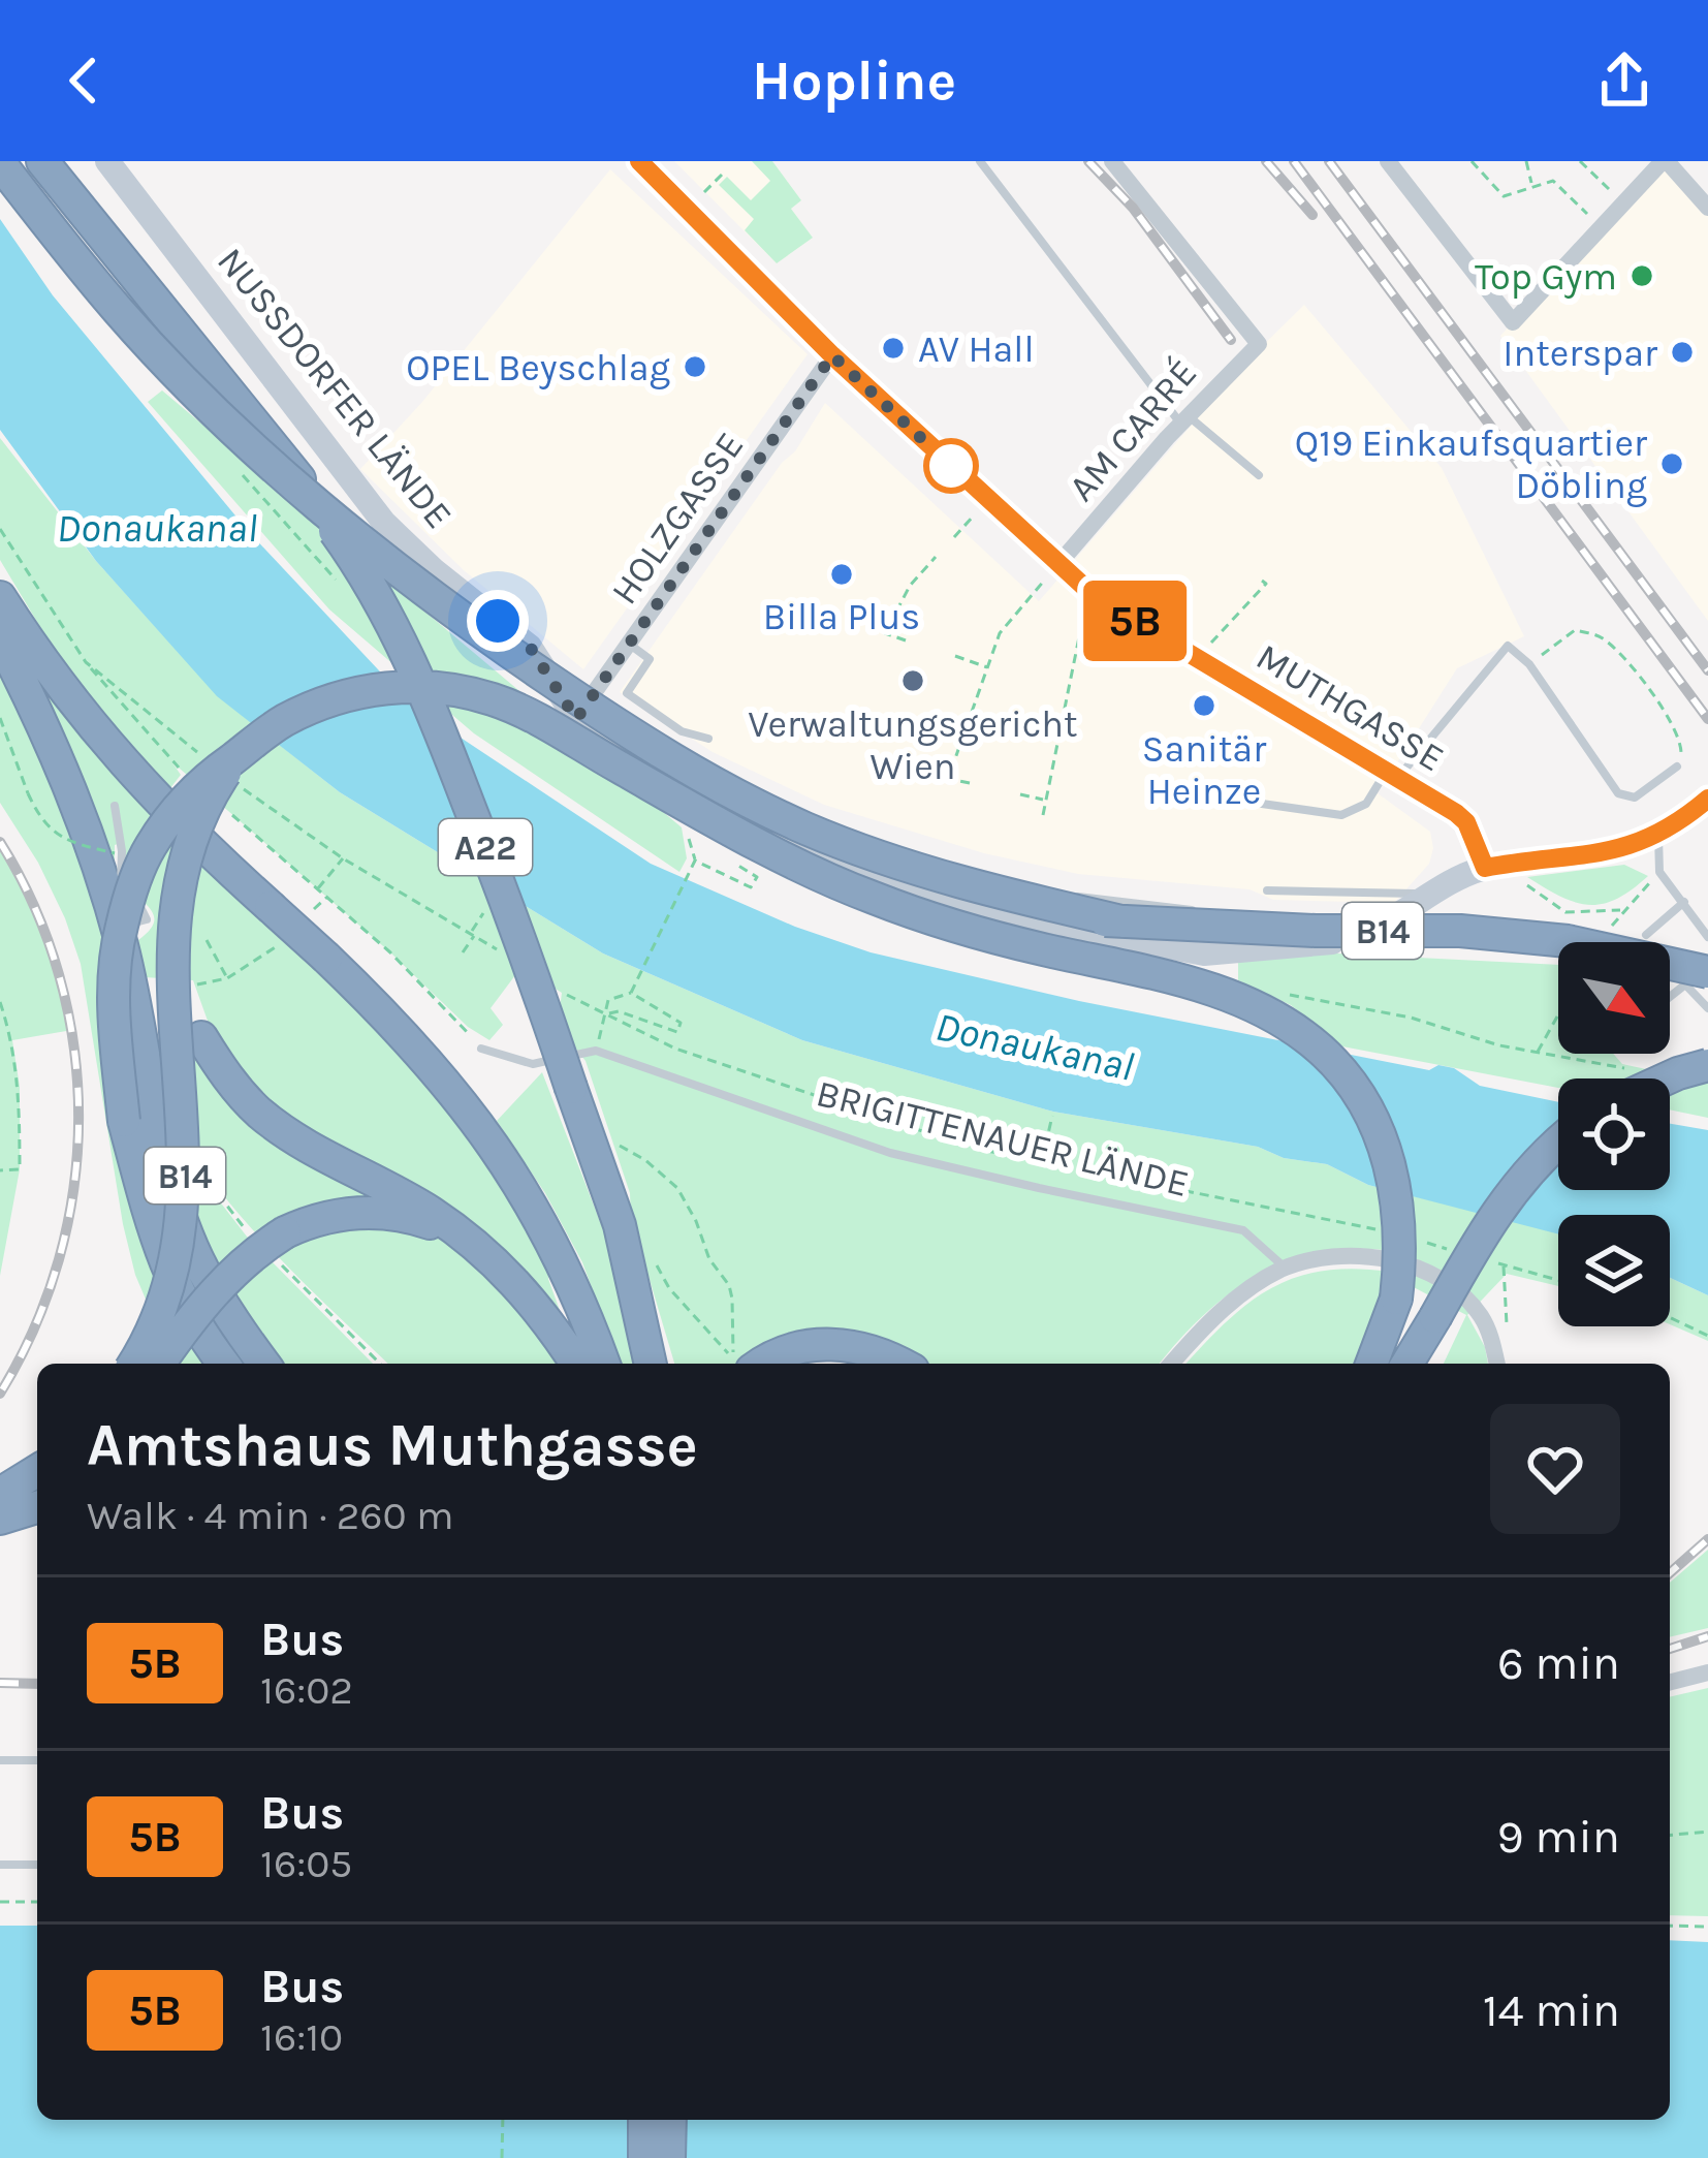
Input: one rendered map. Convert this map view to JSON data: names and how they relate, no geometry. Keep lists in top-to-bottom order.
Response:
{
  "streets": {
    "highway": ["A22", "B14"],
    "street": [
      "NUSSDORFER LÄNDE",
      "AM CARRÉ",
      "HOLZGASSE",
      "MUTHGASSE"
    ],
    "lane": ["BRIGITTENAUER LÄNDE"]
  },
  "crossings": [
    ["NUSSDORFER LÄNDE", "HOLZGASSE"],
    ["NUSSDORFER LÄNDE", "MUTHGASSE"],
    ["AM CARRÉ", "MUTHGASSE"],
    ["HOLZGASSE", "MUTHGASSE"]
  ],
  "water": ["Donaukanal"],
  "places": [
    "Top Gym",
    "AV Hall",
    "Interspar",
    "OPEL Beyschlag",
    "Q19 Einkaufsquartier Döbling",
    "Billa Plus",
    "Verwaltungsgericht Wien",
    "Sanitär Heinze"
  ],
  "lines": ["bus line 5B"],
  "north": "bottom right",
  "page": {
    "header": "Hopline",
    "on_map": "5B",
    "heading": ["Amtshaus Muthgasse", "Walk · 4 min · 260 m"],
    "list": [
      {
        "mark": "5B",
        "name": "Bus",
        "note": "16:02",
        "value": "6 min"
      },
      {
        "mark": "5B",
        "name": "Bus",
        "note": "16:05",
        "value": "9 min"
      },
      {
        "mark": "5B",
        "name": "Bus",
        "note": "16:10",
        "value": "14 min"
      }
    ]
  }
}
